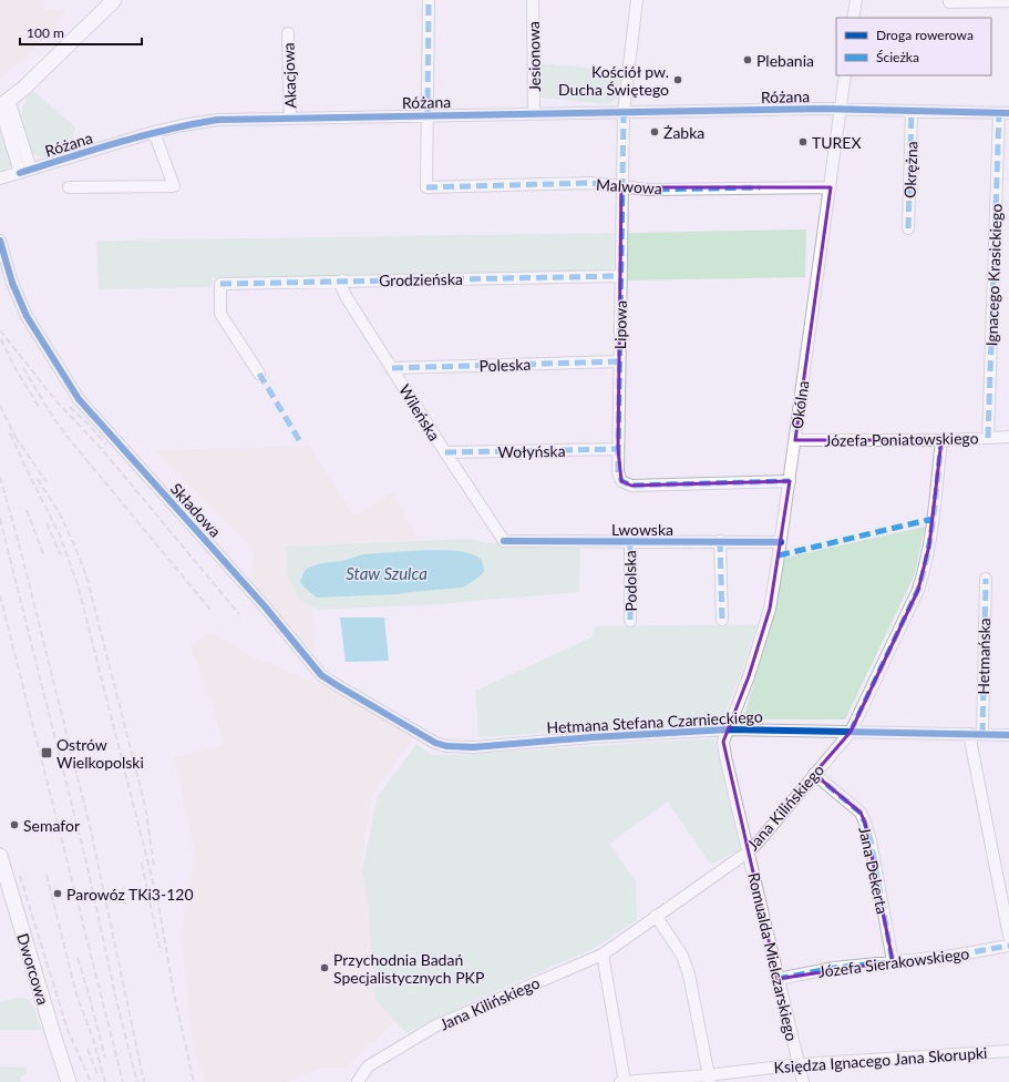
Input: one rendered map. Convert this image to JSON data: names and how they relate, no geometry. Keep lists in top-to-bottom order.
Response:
{
  "streets": {
    "main road": ["Dworcowa"],
    "street": [
      "Jesionowa",
      "Akacjowa",
      "Różana",
      "Okrężna",
      "Malwowa",
      "Ignacego Krasickiego",
      "Grodzieńska",
      "Lipowa",
      "Poleska",
      "Okólna",
      "Wileńska",
      "Józefa Poniatowskiego",
      "Wołyńska",
      "Składowa",
      "Lwowska",
      "Podolska",
      "Hetmańska",
      "Hetmana Stefana Czarnieckiego",
      "Jana Kilińskiego",
      "Jana Dekerta",
      "Romualda Mielczarskiego",
      "Józefa Sierakowskiego",
      "Księdza Ignacego Jana Skorupki"
    ]
  },
  "crossings": [
    ["Jesionowa", "Różana"],
    ["Akacjowa", "Różana"],
    ["Różana", "Okrężna"],
    ["Różana", "Malwowa"],
    ["Różana", "Ignacego Krasickiego"],
    ["Różana", "Lipowa"],
    ["Różana", "Okólna"],
    ["Malwowa", "Lipowa"],
    ["Malwowa", "Okólna"],
    ["Ignacego Krasickiego", "Józefa Poniatowskiego"],
    ["Grodzieńska", "Lipowa"],
    ["Grodzieńska", "Wileńska"],
    ["Lipowa", "Poleska"],
    ["Lipowa", "Okólna"],
    ["Lipowa", "Wołyńska"],
    ["Poleska", "Wileńska"],
    ["Okólna", "Józefa Poniatowskiego"],
    ["Okólna", "Lwowska"],
    ["Okólna", "Hetmana Stefana Czarnieckiego"],
    ["Okólna", "Romualda Mielczarskiego"],
    ["Wileńska", "Wołyńska"],
    ["Wileńska", "Lwowska"],
    ["Józefa Poniatowskiego", "Jana Kilińskiego"],
    ["Składowa", "Hetmana Stefana Czarnieckiego"],
    ["Lwowska", "Podolska"],
    ["Hetmańska", "Hetmana Stefana Czarnieckiego"],
    ["Hetmana Stefana Czarnieckiego", "Jana Kilińskiego"],
    ["Hetmana Stefana Czarnieckiego", "Romualda Mielczarskiego"],
    ["Jana Kilińskiego", "Jana Dekerta"],
    ["Jana Kilińskiego", "Romualda Mielczarskiego"],
    ["Jana Dekerta", "Józefa Sierakowskiego"],
    ["Romualda Mielczarskiego", "Józefa Sierakowskiego"],
    ["Romualda Mielczarskiego", "Księdza Ignacego Jana Skorupki"]
  ],
  "water": ["Staw Szulca"],
  "places": {
    "other": [
      "Plebania",
      "Kościół pw. Ducha Świętego",
      "Żabka",
      "TUREX",
      "Semafor",
      "Parowóz TKi3-120",
      "Przychodnia Badań Specjalistycznych PKP"
    ],
    "transit": ["Ostrów Wielkopolski"]
  },
  "legend": ["Droga rowerowa", "Ścieżka"],
  "scale_bar": "100 m"
}
